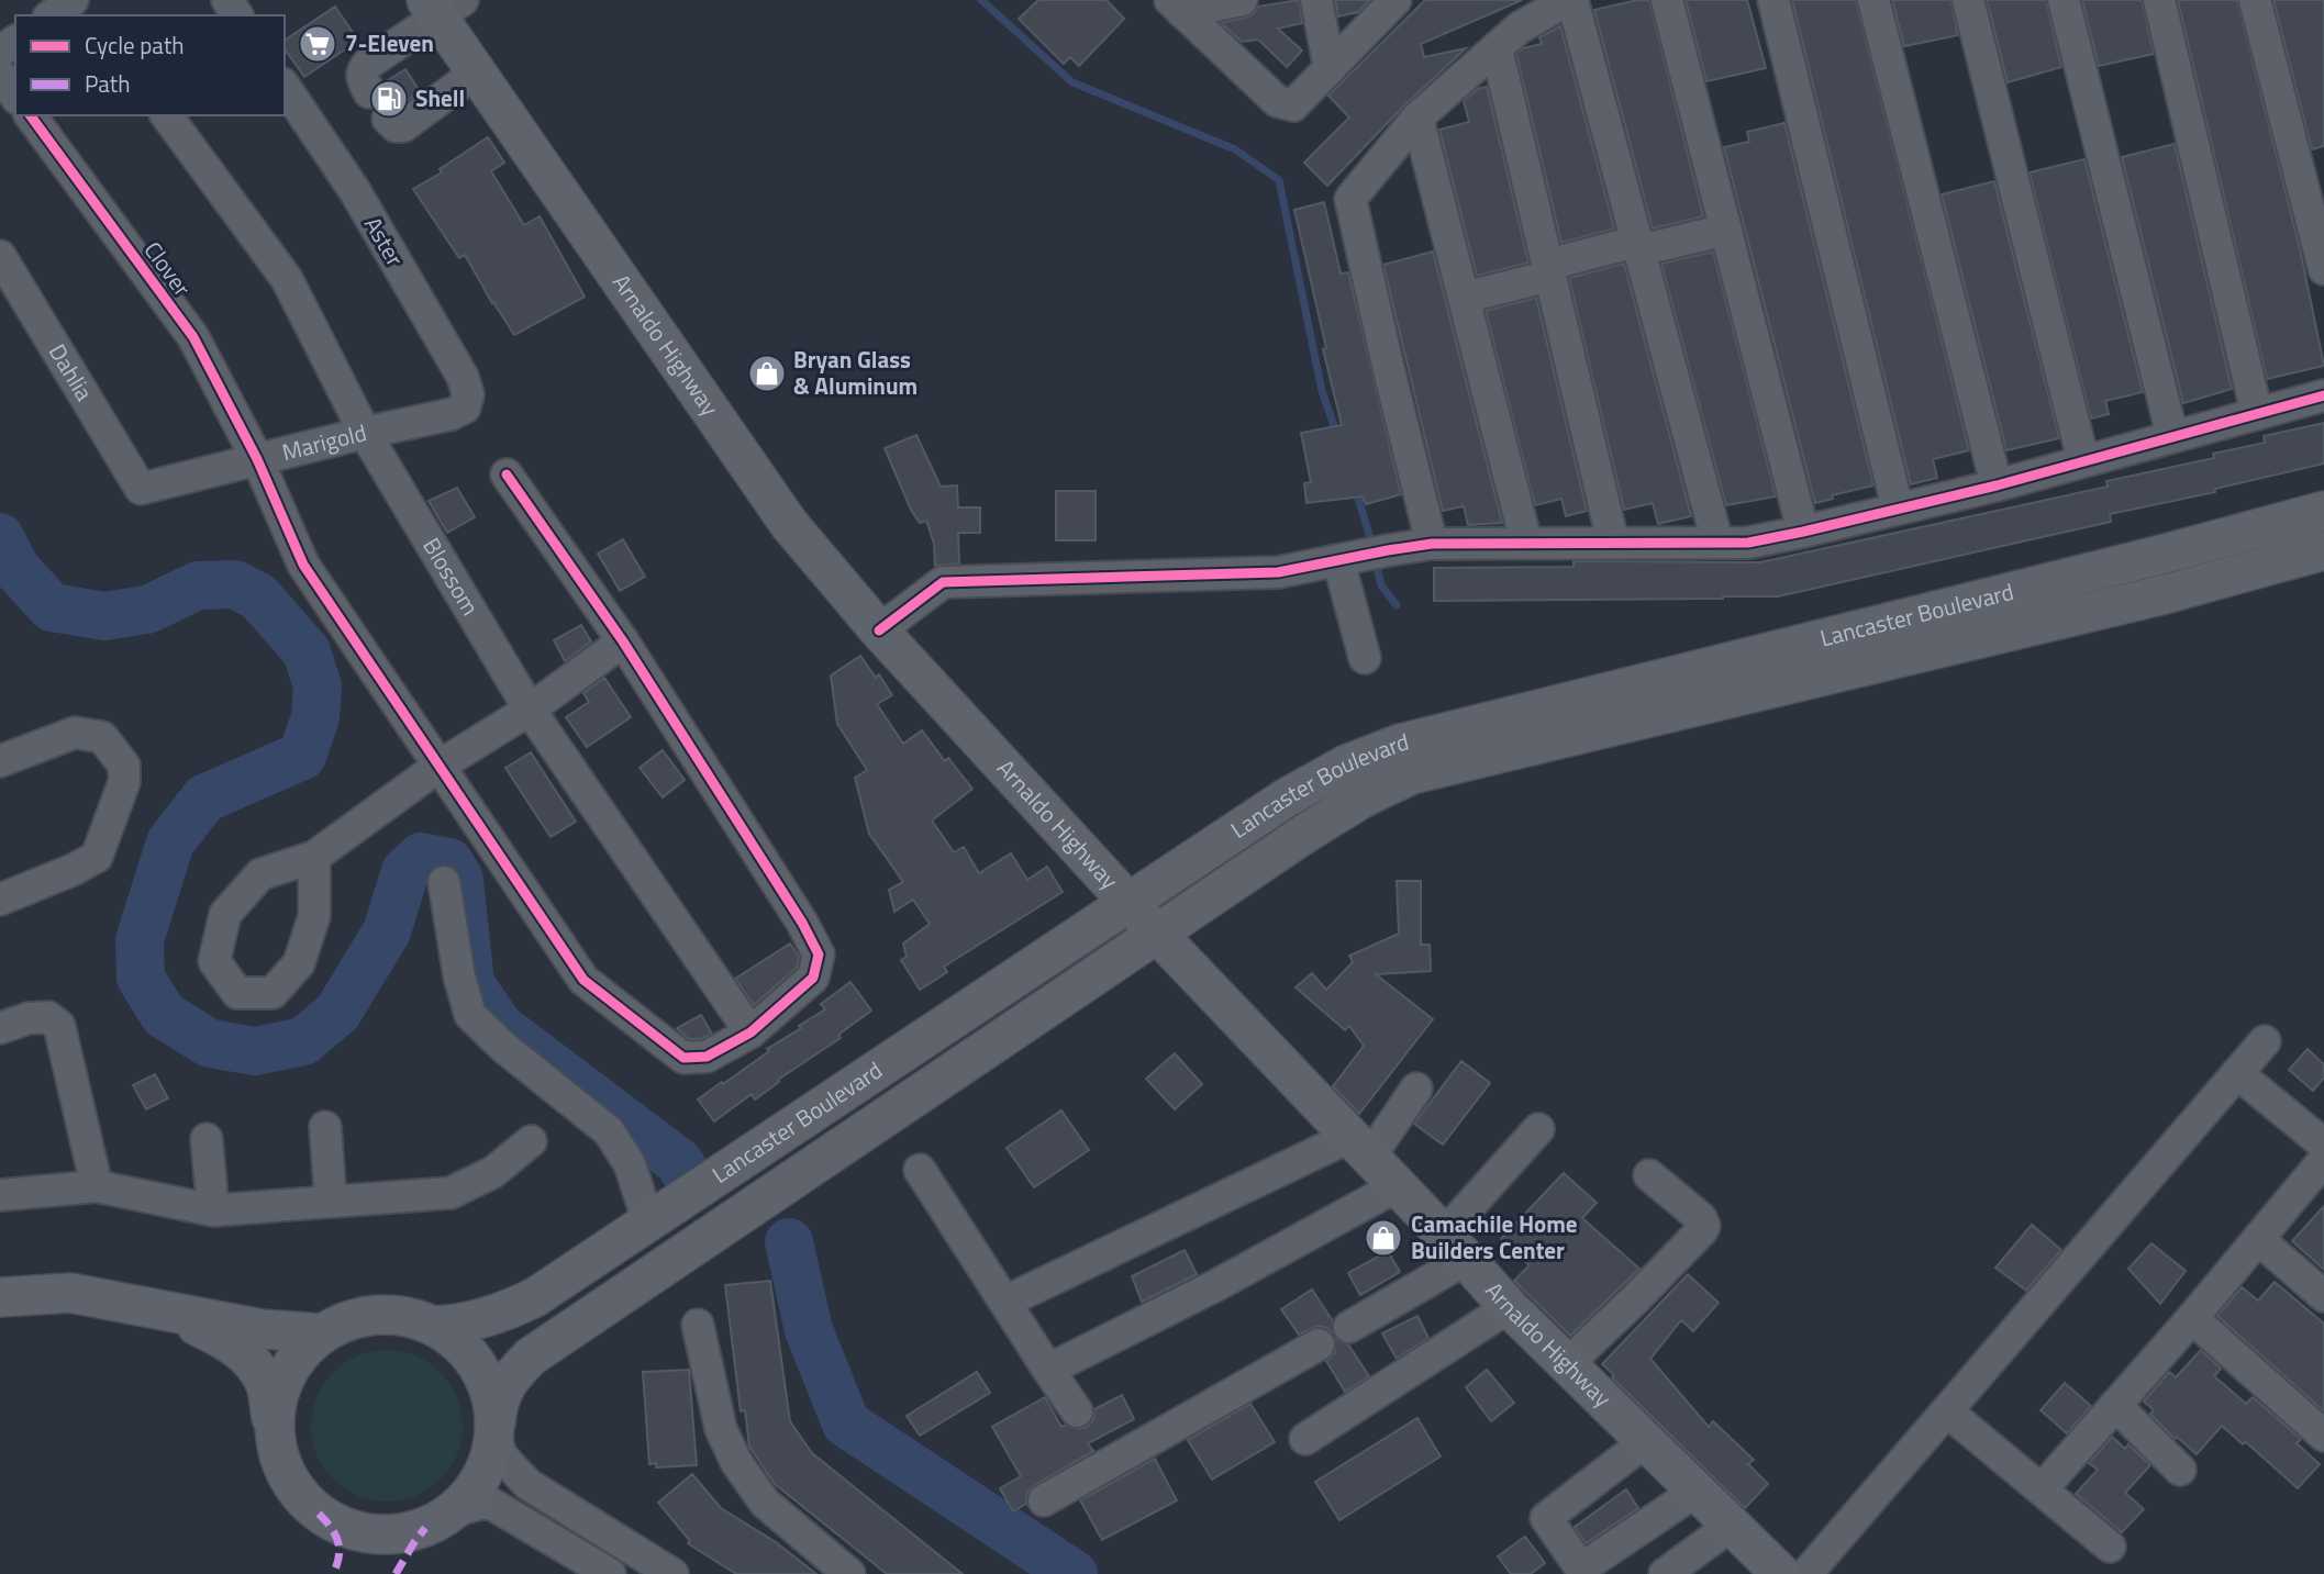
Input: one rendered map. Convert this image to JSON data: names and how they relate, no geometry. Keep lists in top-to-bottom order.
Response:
{
  "streets": {
    "main road": ["Arnaldo Highway", "Lancaster Boulevard"],
    "street": [
      "Aster",
      "Clover",
      "Dahlia",
      "Marigold",
      "Blossom"
    ]
  },
  "crossings": [
    ["Aster", "Marigold"],
    ["Clover", "Marigold"],
    ["Clover", "Blossom"],
    ["Arnaldo Highway", "Lancaster Boulevard"],
    ["Dahlia", "Marigold"],
    ["Marigold", "Blossom"]
  ],
  "places": {
    "supermarket": ["7-Eleven"],
    "fuel station": ["Shell"],
    "shop": ["Bryan Glass & Aluminum", "Camachile Home Builders Center"]
  },
  "legend": ["Cycle path", "Path"]
}
